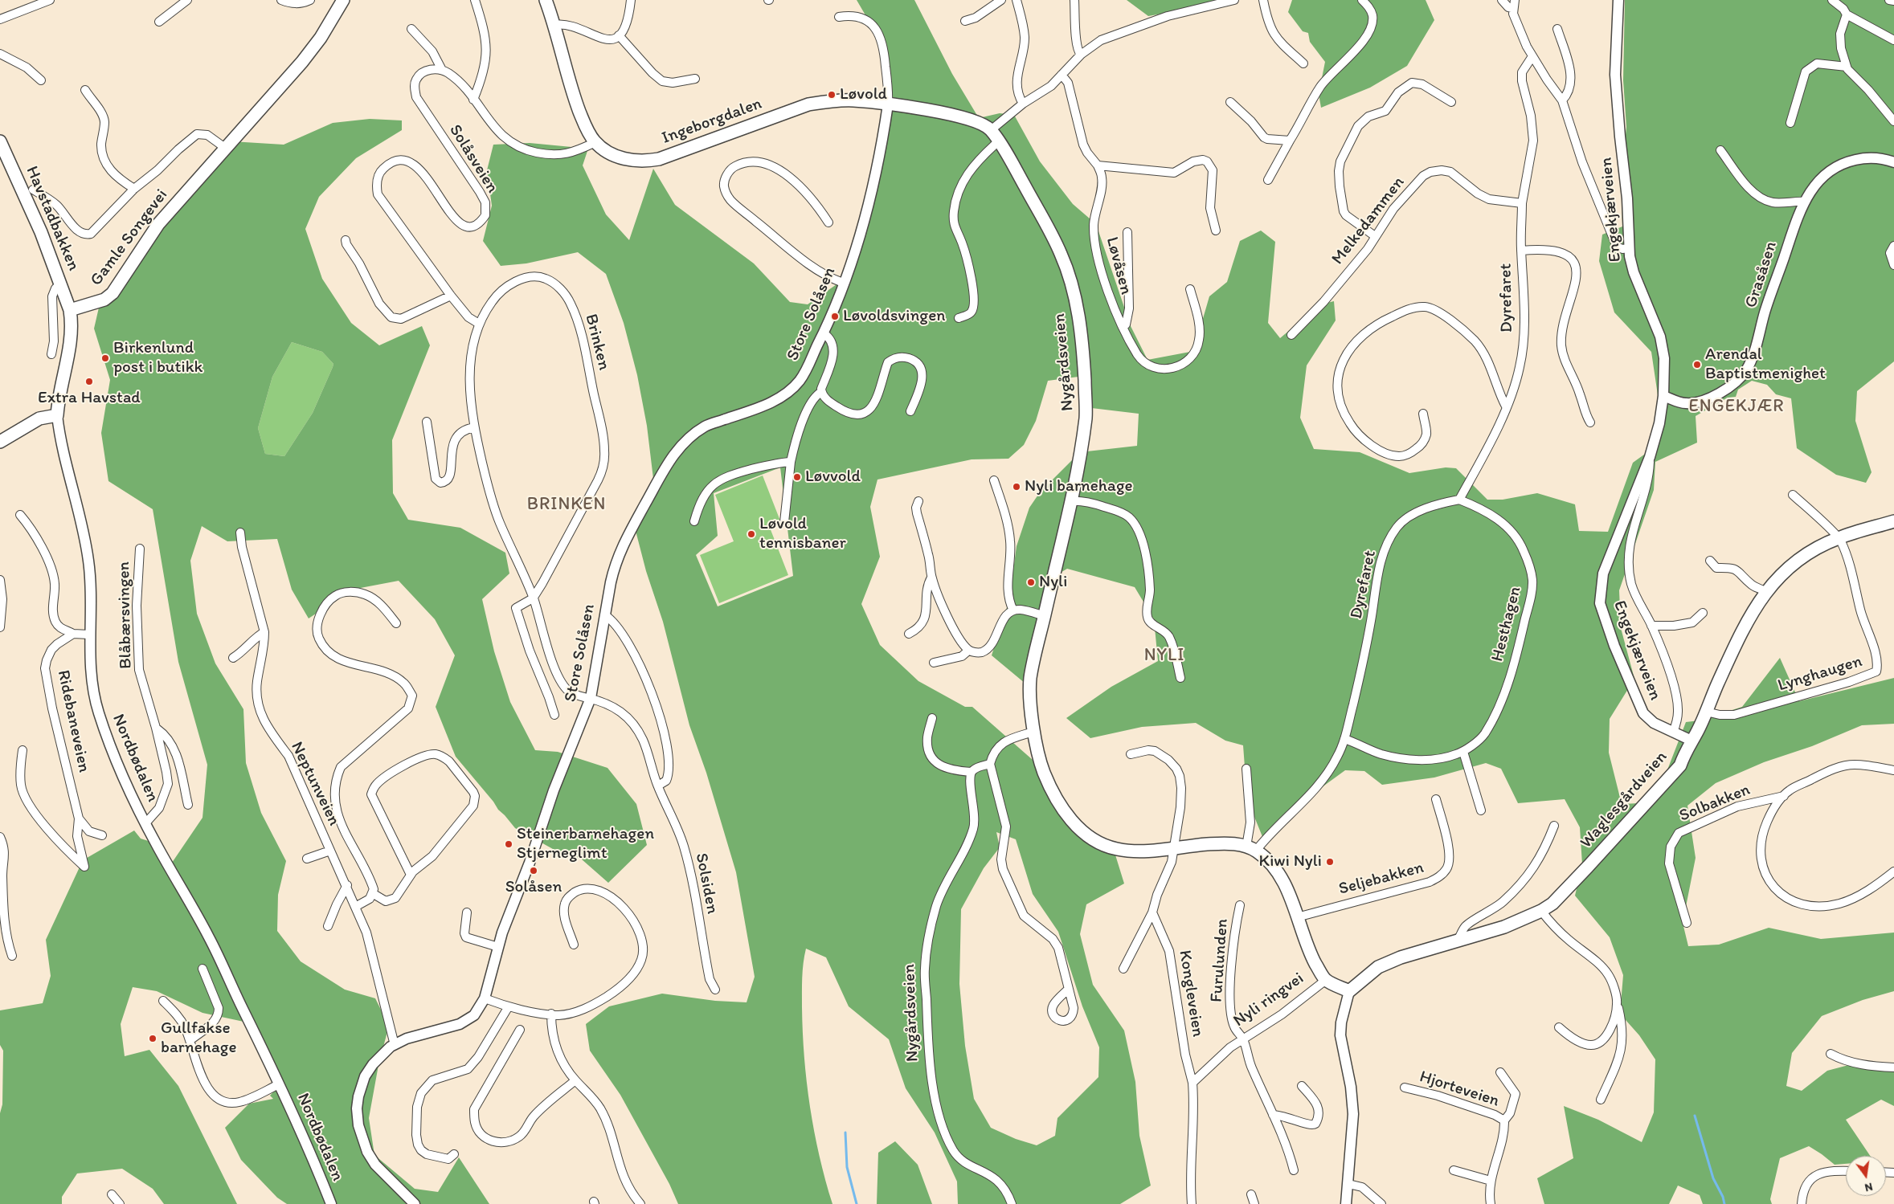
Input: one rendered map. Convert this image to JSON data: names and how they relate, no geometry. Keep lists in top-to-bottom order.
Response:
{
  "streets": {
    "main road": [
      "Ingeborgdalen",
      "Havstadbakken",
      "Gamle Songevei",
      "Nygårdsveien",
      "Waglesgårdveien",
      "Nyli ringvei"
    ],
    "street": [
      "Solåsveien",
      "Engekjærveien",
      "Melkedammen",
      "Løvåsen",
      "Grasåsen",
      "Dyrefaret",
      "Store Solåsen",
      "Brinken",
      "Blåbærsvingen",
      "Hesthagen",
      "Lynghaugen",
      "Ridebaneveien",
      "Nordbødalen",
      "Neptunveien",
      "Solbakken",
      "Seljebakken",
      "Solsiden",
      "Furulunden",
      "Kongleveien",
      "Hjorteveien"
    ]
  },
  "crossings": [
    ["Ingeborgdalen", "Solåsveien"],
    ["Ingeborgdalen", "Store Solåsen"],
    ["Ingeborgdalen", "Nygårdsveien"],
    ["Solåsveien", "Brinken"],
    ["Engekjærveien", "Grasåsen"],
    ["Engekjærveien", "Waglesgårdveien"],
    ["Havstadbakken", "Gamle Songevei"],
    ["Melkedammen", "Dyrefaret"],
    ["Dyrefaret", "Hesthagen"],
    ["Dyrefaret", "Nyli ringvei"],
    ["Store Solåsen", "Brinken"],
    ["Store Solåsen", "Neptunveien"],
    ["Store Solåsen", "Solsiden"],
    ["Brinken", "Solsiden"],
    ["Blåbærsvingen", "Nordbødalen"],
    ["Lynghaugen", "Waglesgårdveien"],
    ["Seljebakken", "Nyli ringvei"],
    ["Furulunden", "Nyli ringvei"],
    ["Kongleveien", "Nyli ringvei"]
  ],
  "districts": ["ENGEKJÆR", "BRINKEN", "NYLI"],
  "places": [
    "Løvold",
    "Løvoldsvingen",
    "Birkenlund post i butikk",
    "Arendal Baptistmenighet",
    "Extra Havstad",
    "Løvvold",
    "Nyli barnehage",
    "Løvold tennisbaner",
    "Nyli",
    "Steinerbarnehagen Stjerneglimt",
    "Kiwi Nyli",
    "Solåsen",
    "Gullfakse barnehage"
  ],
  "north": "bottom"
}
